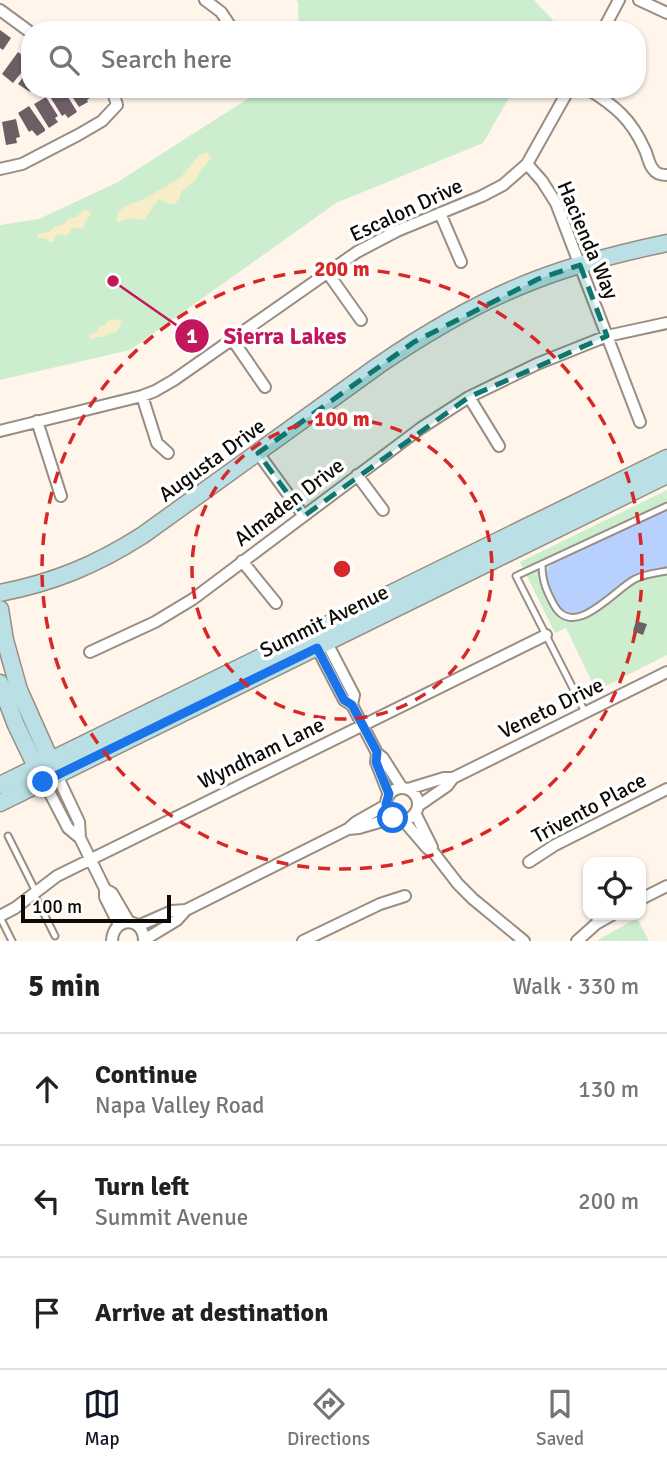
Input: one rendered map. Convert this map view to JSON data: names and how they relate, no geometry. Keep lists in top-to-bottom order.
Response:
{
  "streets": {
    "main road": ["Augusta Drive", "Summit Avenue"],
    "street": [
      "Escalon Drive",
      "Hacienda Way",
      "Almaden Drive",
      "Veneto Drive",
      "Wyndham Lane",
      "Trivento Place"
    ]
  },
  "crossings": [
    ["Escalon Drive", "Hacienda Way"],
    ["Hacienda Way", "Augusta Drive"],
    ["Hacienda Way", "Almaden Drive"]
  ],
  "places": ["Sierra Lakes"],
  "scale_bar": "100 m",
  "page": {
    "search": "Search here",
    "scale": "100 m",
    "heading": ["5 min", "Walk · 330 m"],
    "list": [
      ["Continue", "Napa Valley Road", "130 m"],
      ["Turn left", "Summit Avenue", "200 m"],
      "Arrive at destination"
    ],
    "nav": ["Map", "Directions", "Saved"]
  },
  "rings": ["200 m", "100 m"]
}
